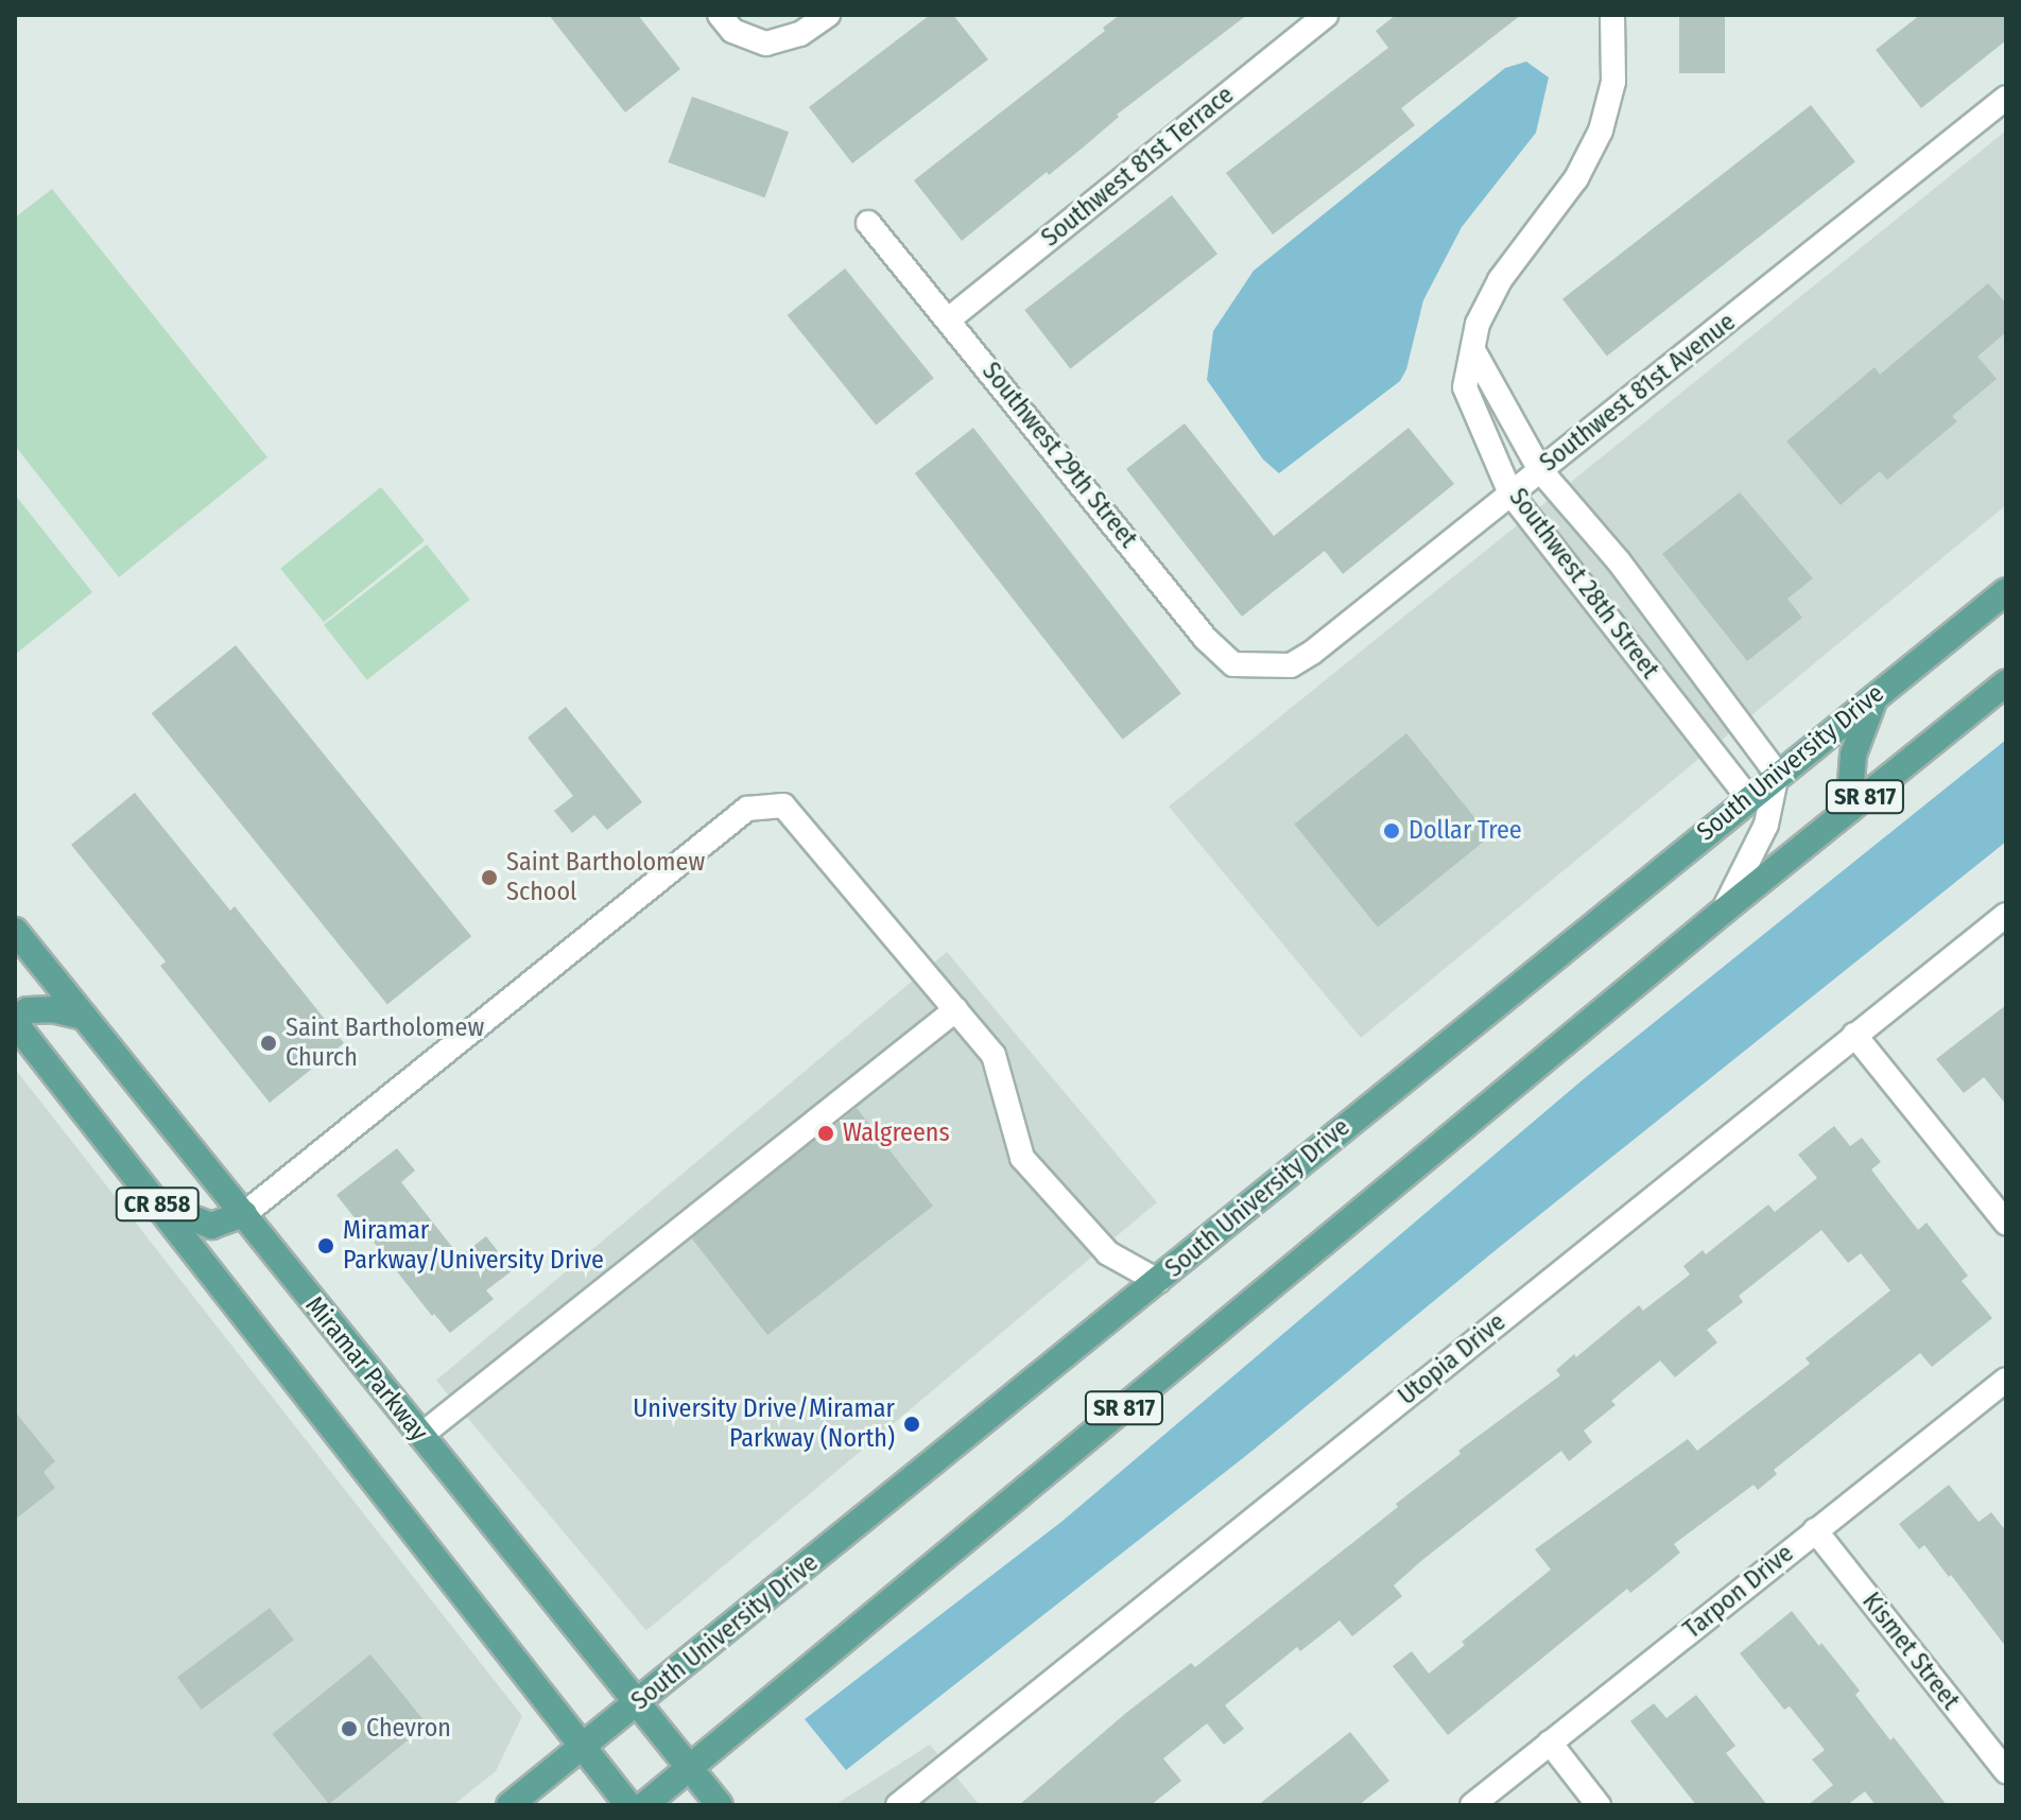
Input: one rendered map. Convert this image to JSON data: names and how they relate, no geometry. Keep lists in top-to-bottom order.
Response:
{
  "streets": {
    "main road": [
      "South University Drive",
      "SR 817",
      "CR 858",
      "Miramar Parkway"
    ],
    "street": [
      "Southwest 81st Terrace",
      "Southwest 81st Avenue",
      "Southwest 29th Street",
      "Southwest 28th Street",
      "Utopia Drive",
      "Tarpon Drive",
      "Kismet Street"
    ]
  },
  "crossings": [
    ["Southwest 81st Terrace", "Southwest 29th Street"],
    ["Southwest 81st Avenue", "Southwest 29th Street"],
    ["Southwest 81st Avenue", "Southwest 28th Street"],
    ["Southwest 28th Street", "South University Drive"],
    ["South University Drive", "CR 858"],
    ["South University Drive", "Miramar Parkway"],
    ["SR 817", "Miramar Parkway"],
    ["Tarpon Drive", "Kismet Street"]
  ],
  "places": [
    "Dollar Tree",
    "Saint Bartholomew School",
    "Saint Bartholomew Church",
    "Walgreens",
    "Miramar Parkway/University Drive",
    "University Drive/Miramar Parkway (North)",
    "Chevron"
  ]
}
